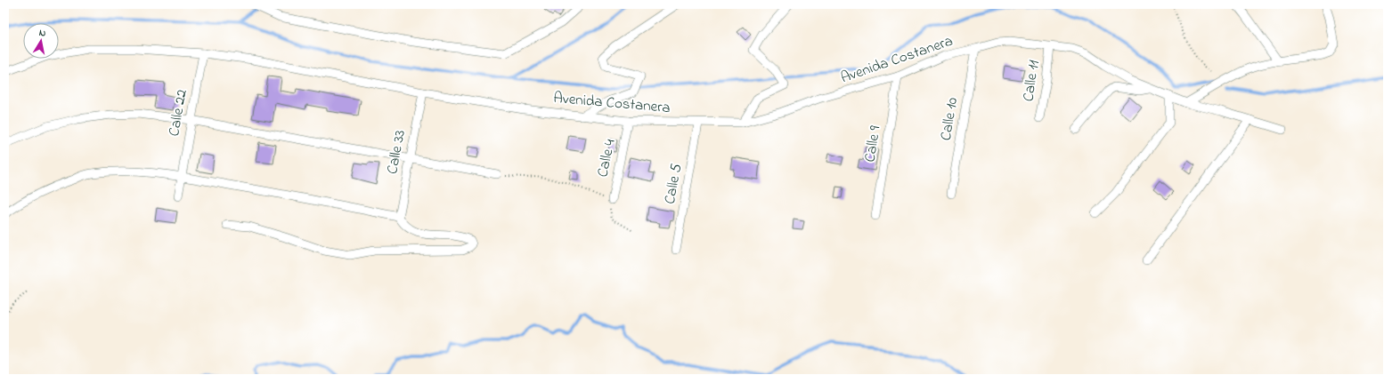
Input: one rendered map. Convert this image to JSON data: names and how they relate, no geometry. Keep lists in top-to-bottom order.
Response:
{
  "streets": {
    "street": [
      "Avenida Costanera",
      "Calle 11",
      "Calle 22",
      "Calle 10",
      "Calle 9",
      "Calle 33",
      "Calle 4",
      "Calle 5"
    ]
  },
  "crossings": [
    ["Avenida Costanera", "Calle 11"],
    ["Avenida Costanera", "Calle 22"],
    ["Avenida Costanera", "Calle 10"],
    ["Avenida Costanera", "Calle 9"],
    ["Avenida Costanera", "Calle 33"],
    ["Avenida Costanera", "Calle 4"],
    ["Avenida Costanera", "Calle 5"]
  ],
  "north": "top"
}
